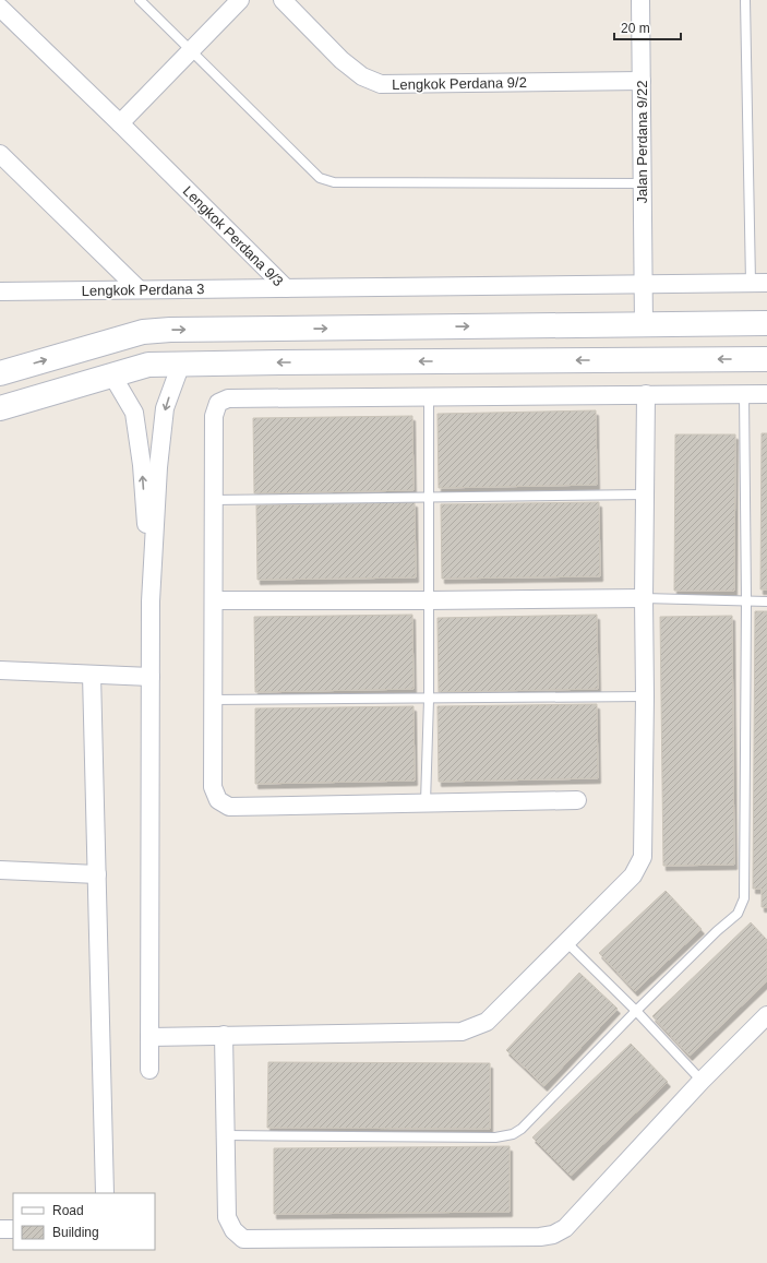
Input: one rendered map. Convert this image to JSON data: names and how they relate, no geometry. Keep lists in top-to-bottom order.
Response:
{
  "streets": {
    "street": [
      "Lengkok Perdana 9/2",
      "Jalan Perdana 9/22",
      "Lengkok Perdana 9/3",
      "Lengkok Perdana 3"
    ]
  },
  "crossings": [
    ["Lengkok Perdana 9/2", "Jalan Perdana 9/22"],
    ["Jalan Perdana 9/22", "Lengkok Perdana 9/3"],
    ["Lengkok Perdana 9/3", "Lengkok Perdana 3"]
  ],
  "legend": ["Road", "Building"],
  "scale_bar": "20 m"
}
